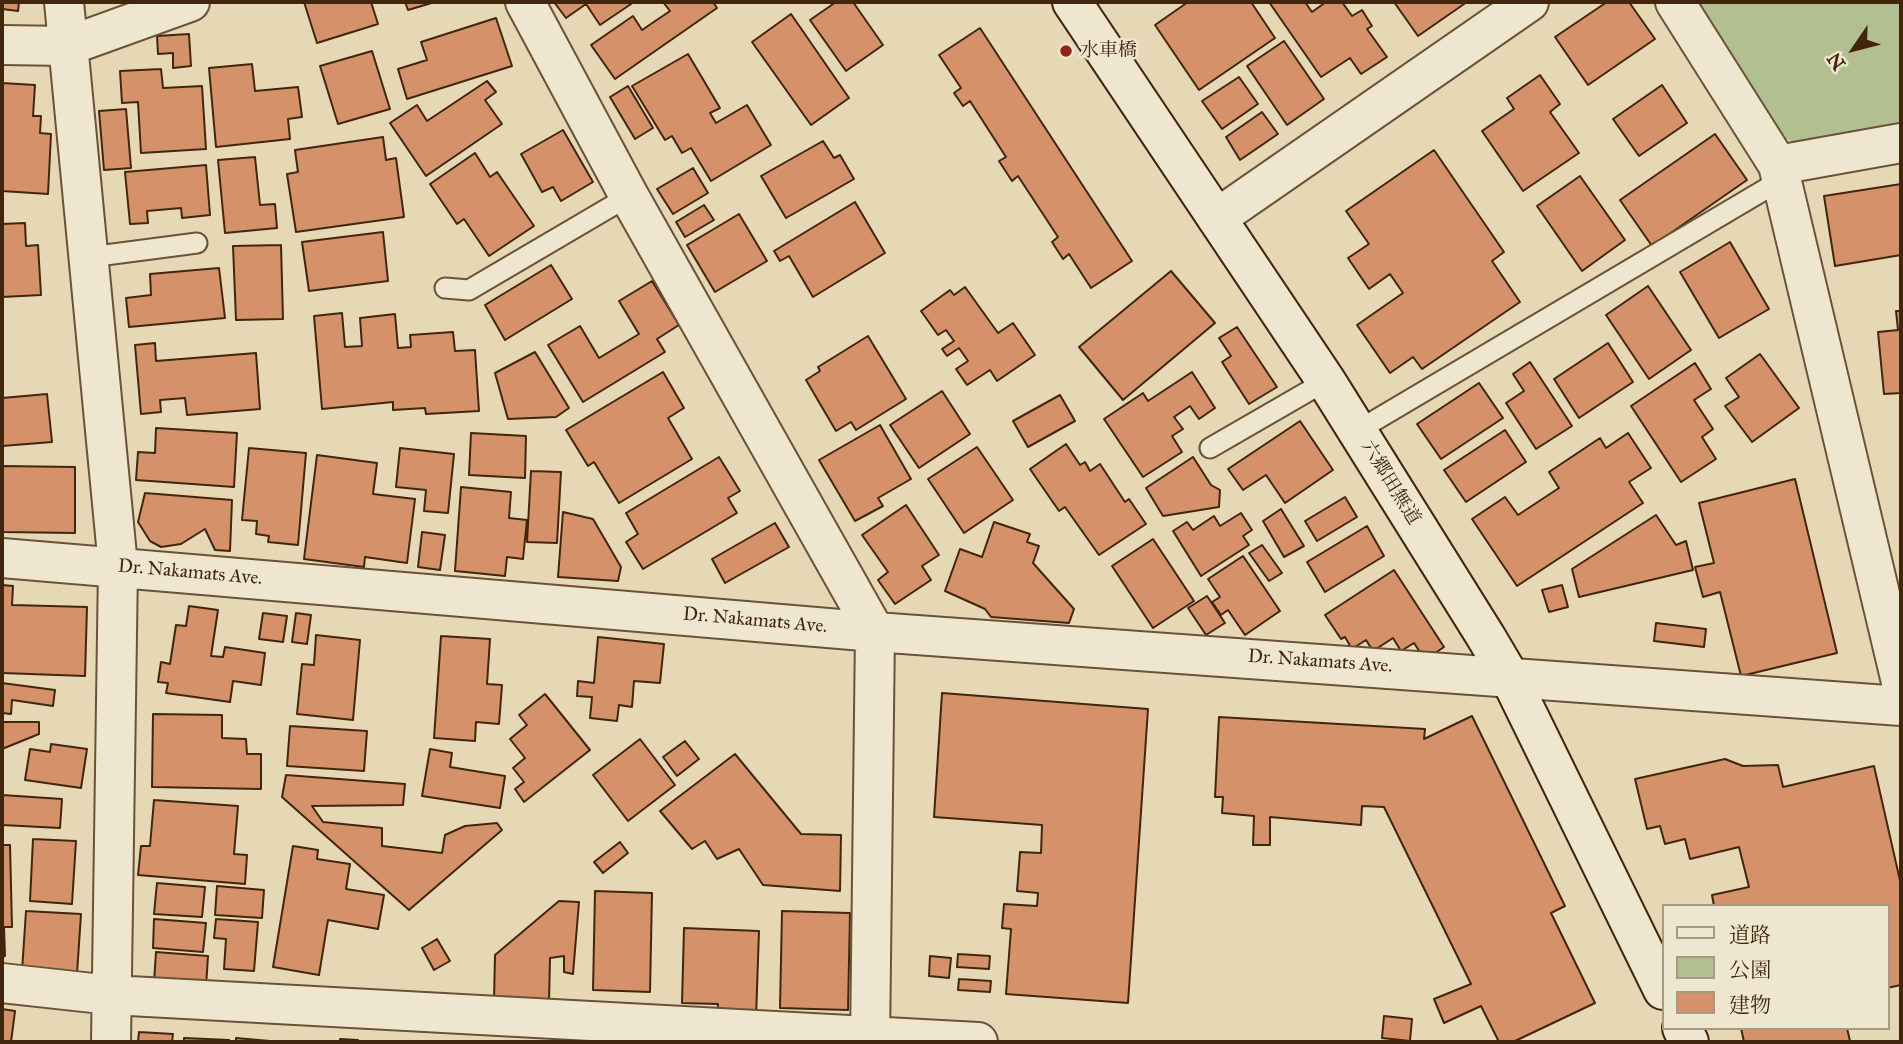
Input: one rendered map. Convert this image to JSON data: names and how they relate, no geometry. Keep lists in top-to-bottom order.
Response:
{
  "streets": {
    "street": ["六郷田無道", "Dr. Nakamats Ave."]
  },
  "crossings": [
    ["六郷田無道", "Dr. Nakamats Ave."]
  ],
  "places": ["水車橋"],
  "legend": ["道路", "公園", "建物"],
  "north": "bottom left"
}
